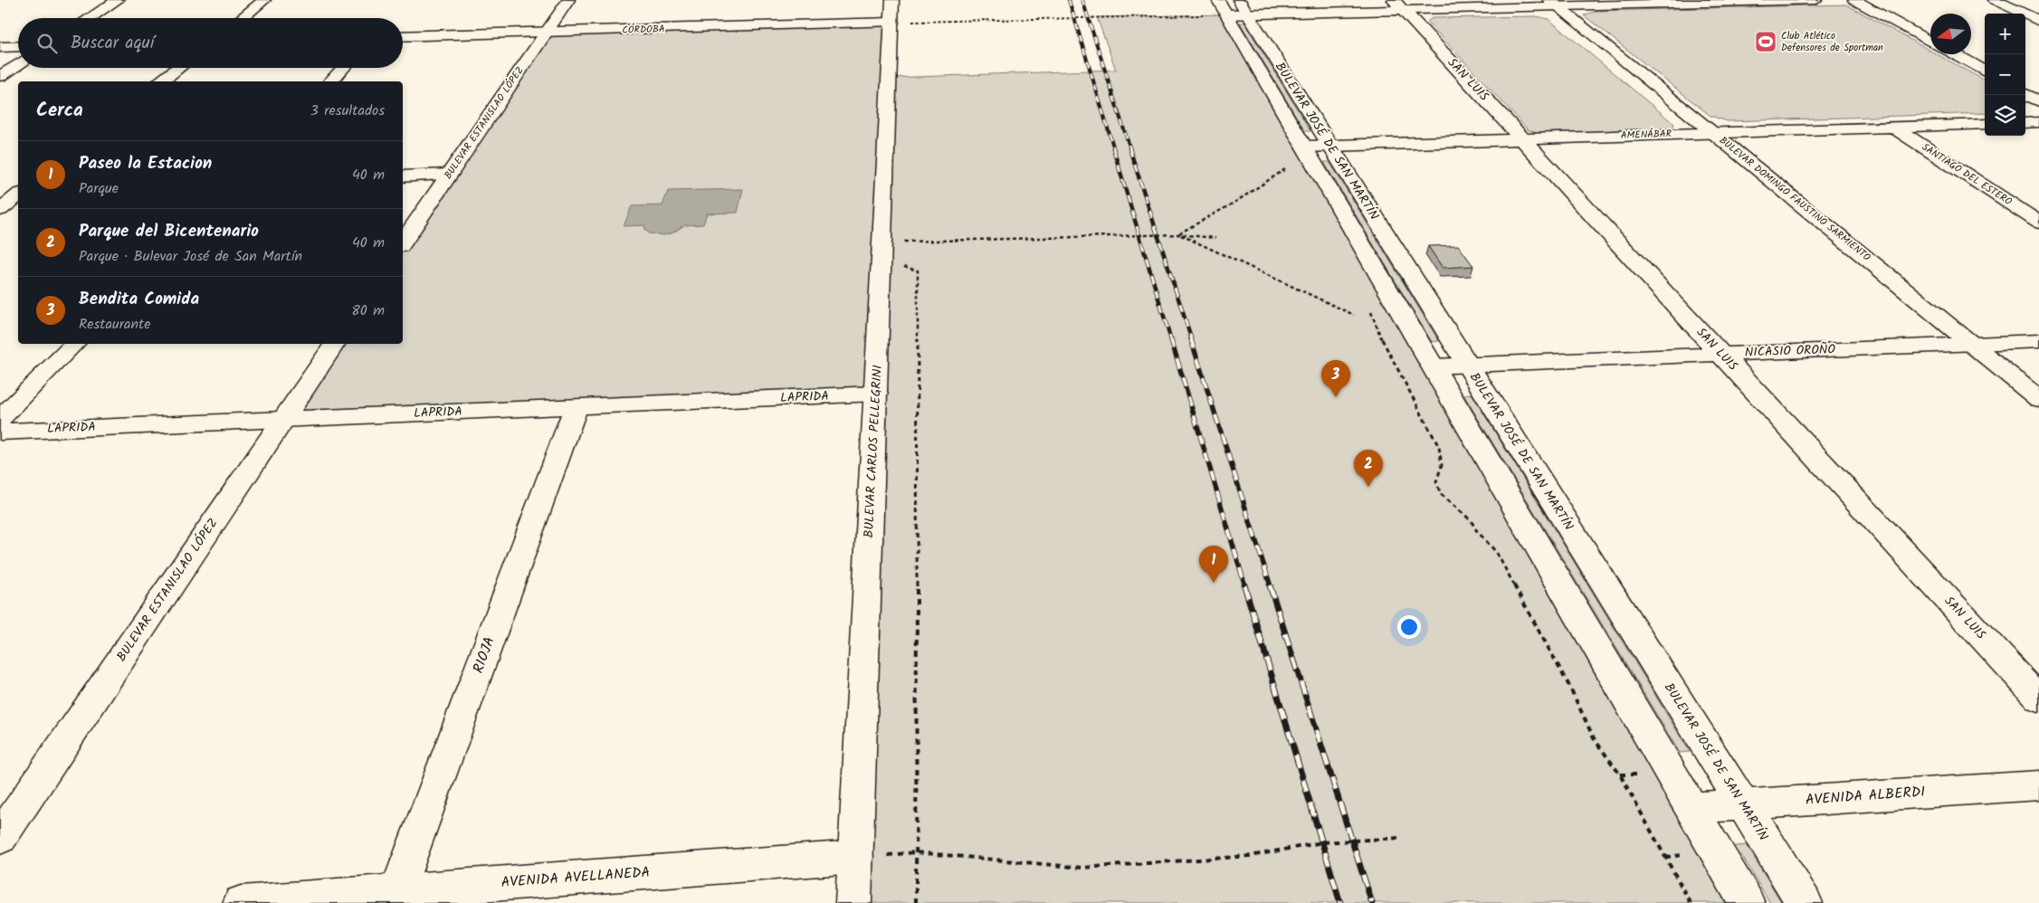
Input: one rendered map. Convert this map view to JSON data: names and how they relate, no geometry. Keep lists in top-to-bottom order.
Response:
{
  "streets": {
    "street": [
      "CÓRDOBA",
      "SAN LUIS",
      "BULEVAR ESTANISLAO LÓPEZ",
      "AMENÁBAR",
      "BULEVAR JOSÉ DE SAN MARTÍN",
      "SANTIAGO DEL ESTERO",
      "BULEVAR DOMINGO FAUSTINO SARMIENTO",
      "NICASIO OROÑO",
      "LAPRIDA",
      "BULEVAR CARLOS PELLEGRINI",
      "RIOJA",
      "AVENIDA ALBERDI",
      "AVENIDA AVELLANEDA"
    ]
  },
  "crossings": [
    ["CÓRDOBA", "BULEVAR ESTANISLAO LÓPEZ"],
    ["CÓRDOBA", "BULEVAR CARLOS PELLEGRINI"],
    ["SAN LUIS", "AMENÁBAR"],
    ["SAN LUIS", "NICASIO OROÑO"],
    ["BULEVAR ESTANISLAO LÓPEZ", "LAPRIDA"],
    ["AMENÁBAR", "BULEVAR JOSÉ DE SAN MARTÍN"],
    ["AMENÁBAR", "SANTIAGO DEL ESTERO"],
    ["AMENÁBAR", "BULEVAR DOMINGO FAUSTINO SARMIENTO"],
    ["BULEVAR JOSÉ DE SAN MARTÍN", "NICASIO OROÑO"],
    ["BULEVAR JOSÉ DE SAN MARTÍN", "AVENIDA ALBERDI"],
    ["BULEVAR DOMINGO FAUSTINO SARMIENTO", "NICASIO OROÑO"],
    ["LAPRIDA", "BULEVAR CARLOS PELLEGRINI"],
    ["LAPRIDA", "RIOJA"],
    ["BULEVAR CARLOS PELLEGRINI", "AVENIDA AVELLANEDA"],
    ["RIOJA", "AVENIDA AVELLANEDA"]
  ],
  "places": {
    "sports": ["Club Atlético Defensores de Sportman"]
  },
  "north": "left",
  "page": {
    "map_buttons": ["+", "−"],
    "search": "Buscar aquí",
    "heading": ["Cerca", "3 resultados"],
    "list": [
      {
        "mark": "1",
        "name": "Paseo la Estacion",
        "note": "Parque",
        "value": "40 m"
      },
      {
        "mark": "2",
        "name": "Parque del Bicentenario",
        "note": "Parque · Bulevar José de San Martín",
        "value": "40 m"
      },
      {
        "mark": "3",
        "name": "Bendita Comida",
        "note": "Restaurante",
        "value": "80 m"
      }
    ],
    "pins": ["3", "2", "1"]
  }
}
